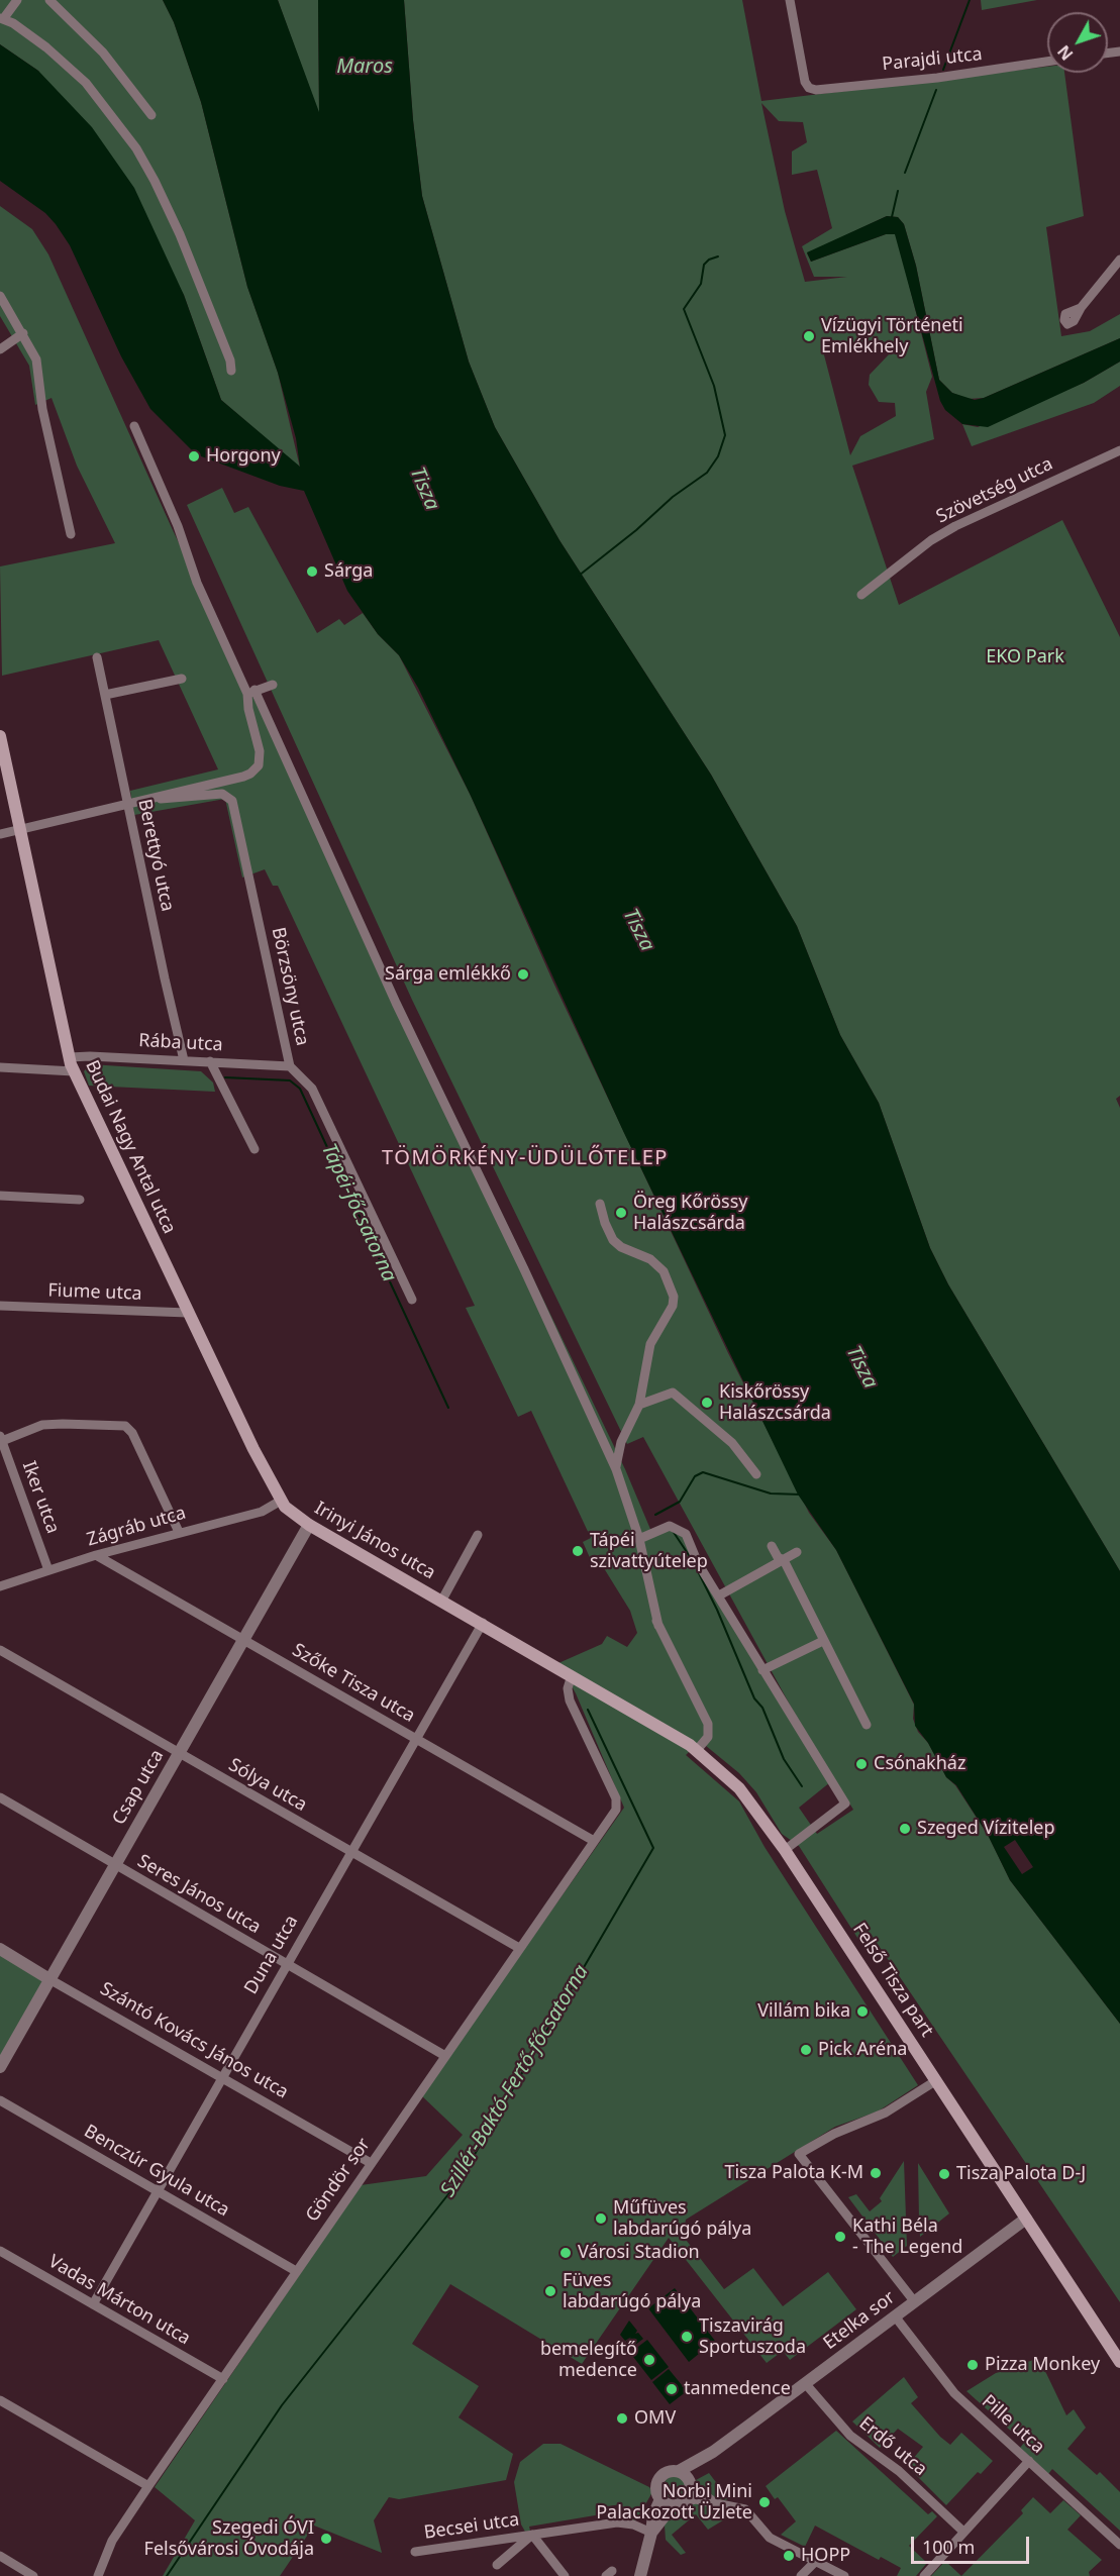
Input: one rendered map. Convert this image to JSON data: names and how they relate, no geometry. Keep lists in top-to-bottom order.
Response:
{
  "streets": {
    "main road": ["Budai Nagy Antal utca", "Irinyi János utca", "Felső Tisza part"],
    "street": [
      "Parajdi utca",
      "Szövetség utca",
      "Berettyó utca",
      "Börzsöny utca",
      "Rába utca",
      "Fiume utca",
      "Iker utca",
      "Zágráb utca",
      "Szőke Tisza utca",
      "Sólya utca",
      "Csap utca",
      "Seres János utca",
      "Duna utca",
      "Szántó Kovács János utca",
      "Benczúr Gyula utca",
      "Göndör sor",
      "Vadas Márton utca",
      "Etelka sor",
      "Pille utca",
      "Erdő utca",
      "Becsei utca"
    ]
  },
  "crossings": [
    ["Berettyó utca", "Rába utca"],
    ["Börzsöny utca", "Rába utca"],
    ["Rába utca", "Budai Nagy Antal utca"],
    ["Budai Nagy Antal utca", "Fiume utca"],
    ["Budai Nagy Antal utca", "Zágráb utca"],
    ["Budai Nagy Antal utca", "Irinyi János utca"],
    ["Iker utca", "Zágráb utca"],
    ["Zágráb utca", "Szőke Tisza utca"],
    ["Irinyi János utca", "Csap utca"],
    ["Irinyi János utca", "Duna utca"],
    ["Irinyi János utca", "Felső Tisza part"],
    ["Irinyi János utca", "Göndör sor"],
    ["Szőke Tisza utca", "Csap utca"],
    ["Szőke Tisza utca", "Duna utca"],
    ["Szőke Tisza utca", "Göndör sor"],
    ["Sólya utca", "Csap utca"],
    ["Sólya utca", "Duna utca"],
    ["Sólya utca", "Göndör sor"],
    ["Csap utca", "Seres János utca"],
    ["Csap utca", "Szántó Kovács János utca"],
    ["Seres János utca", "Duna utca"],
    ["Seres János utca", "Göndör sor"],
    ["Duna utca", "Szántó Kovács János utca"],
    ["Duna utca", "Benczúr Gyula utca"],
    ["Duna utca", "Vadas Márton utca"],
    ["Felső Tisza part", "Göndör sor"],
    ["Felső Tisza part", "Etelka sor"],
    ["Szántó Kovács János utca", "Göndör sor"],
    ["Benczúr Gyula utca", "Göndör sor"],
    ["Göndör sor", "Vadas Márton utca"],
    ["Etelka sor", "Pille utca"],
    ["Etelka sor", "Erdő utca"]
  ],
  "districts": ["TÖMÖRKÉNY-ÜDÜLŐTELEP"],
  "water": [
    "Maros",
    "Tisza",
    "Tápéi-főcsatorna",
    "Szillér-Baktó-Fertő-főcsatorna"
  ],
  "parks": ["EKO Park"],
  "places": [
    "Vízügyi Történeti Emlékhely",
    "Horgony",
    "Sárga",
    "Sárga emlékkő",
    "Öreg Kőrössy Halászcsárda",
    "Kiskőrössy Halászcsárda",
    "Tápéi szivattyútelep",
    "Csónakház",
    "Szeged Vízitelep",
    "Villám bika",
    "Pick Aréna",
    "Tisza Palota K-M",
    "Tisza Palota D-J",
    "Műfüves labdarúgó pálya",
    "Kathi Béla - The Legend",
    "Városi Stadion",
    "Füves labdarúgó pálya",
    "Tiszavirág Sportuszoda",
    "bemelegítő medence",
    "Pizza Monkey",
    "tanmedence",
    "OMV",
    "Norbi Mini Palackozott Üzlete",
    "Szegedi ÓVI Felsővárosi Óvodája",
    "HOPP"
  ],
  "scale_bar": "100 m",
  "north": "bottom left"
}
